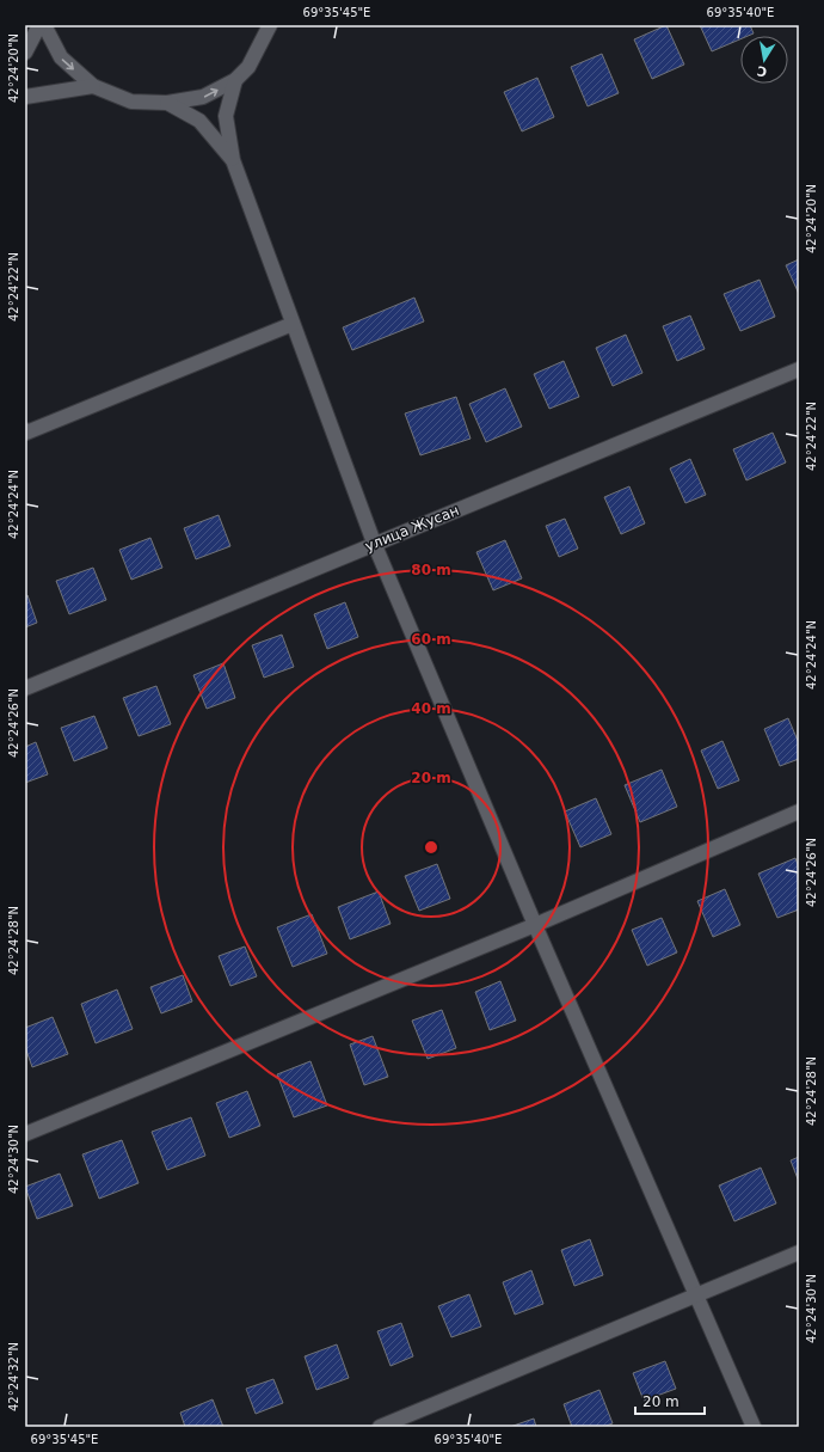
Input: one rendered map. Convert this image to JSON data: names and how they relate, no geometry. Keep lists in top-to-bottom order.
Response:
{
  "streets": {
    "street": ["улица Жусан"]
  },
  "scale_bar": "20 m",
  "north": "bottom",
  "coordinates": [
    "69°35'45\"E",
    "69°35'40\"E",
    "42°24'20\"N",
    "42°24'22\"N",
    "42°24'24\"N",
    "42°24'26\"N",
    "42°24'28\"N",
    "42°24'30\"N",
    "42°24'32\"N"
  ],
  "rings": [
    "80 m",
    "60 m",
    "40 m",
    "20 m"
  ]
}
